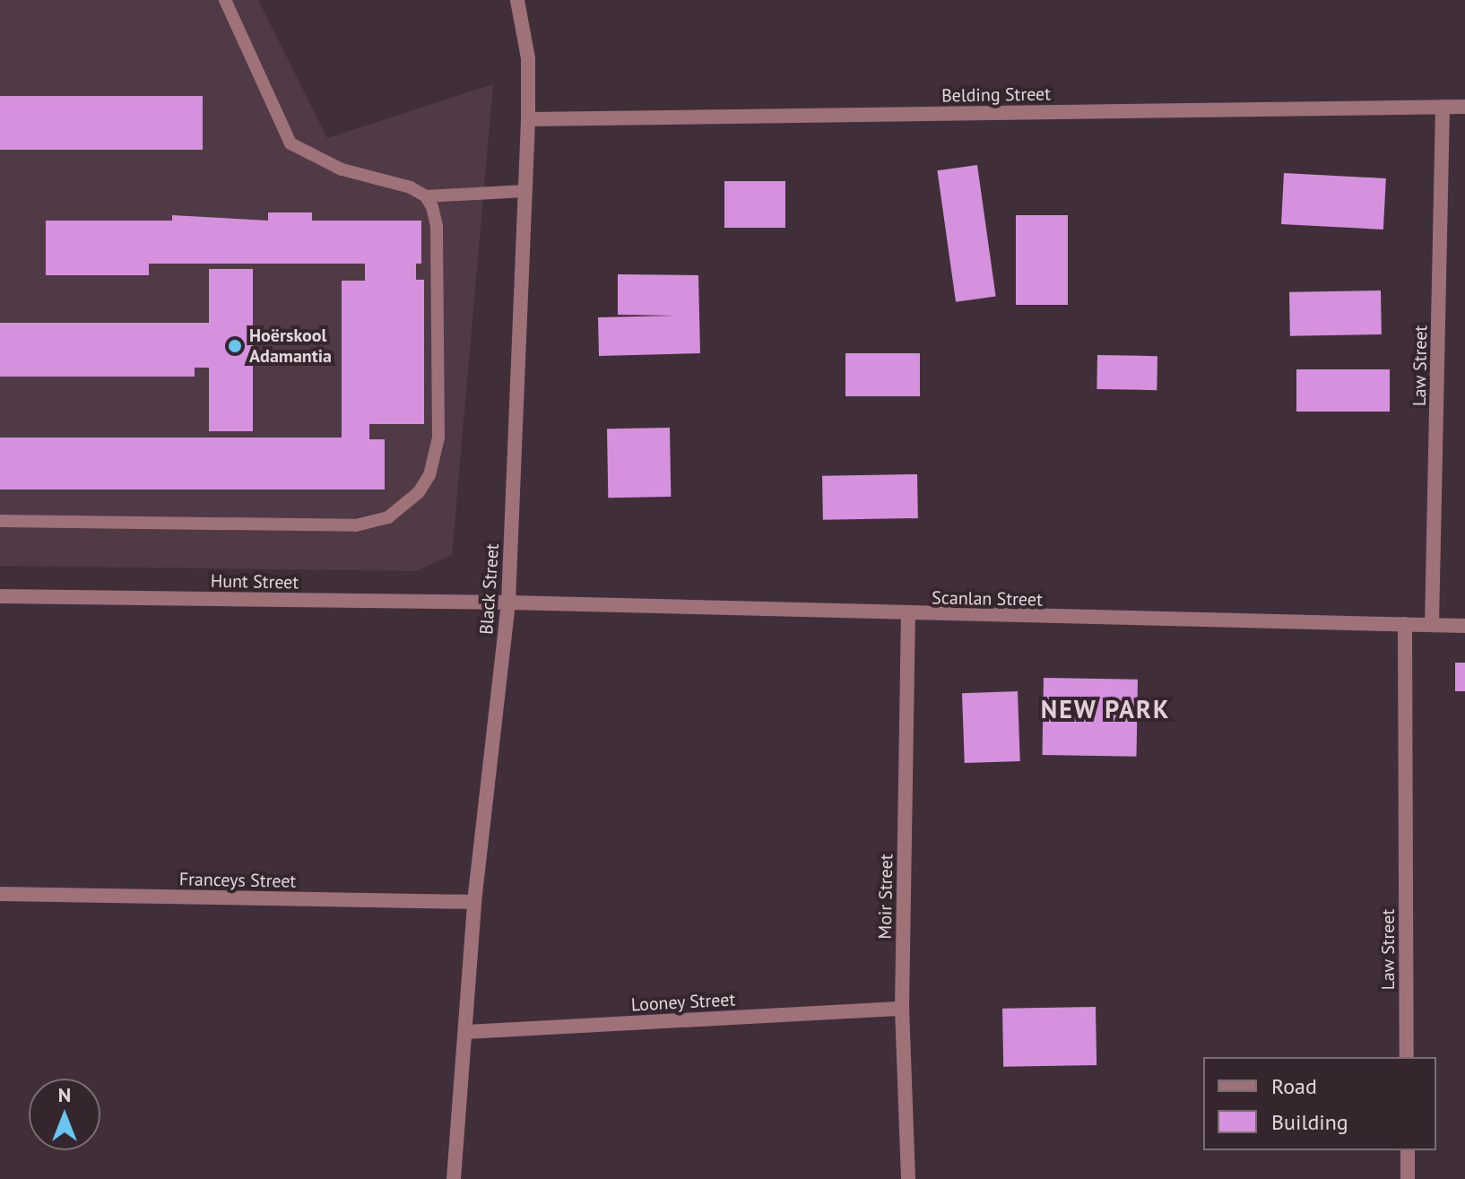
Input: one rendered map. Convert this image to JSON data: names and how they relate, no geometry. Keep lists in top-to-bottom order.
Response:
{
  "streets": {
    "street": [
      "Belding Street",
      "Law Street",
      "Hunt Street",
      "Black Street",
      "Scanlan Street",
      "Franceys Street",
      "Moir Street",
      "Looney Street"
    ]
  },
  "crossings": [
    ["Belding Street", "Law Street"],
    ["Belding Street", "Black Street"],
    ["Law Street", "Scanlan Street"],
    ["Hunt Street", "Black Street"],
    ["Hunt Street", "Scanlan Street"],
    ["Black Street", "Scanlan Street"],
    ["Black Street", "Franceys Street"],
    ["Black Street", "Looney Street"],
    ["Scanlan Street", "Moir Street"],
    ["Moir Street", "Looney Street"]
  ],
  "districts": ["NEW PARK"],
  "places": ["Hoërskool Adamantia"],
  "legend": ["Road", "Building"],
  "north": "top"
}
